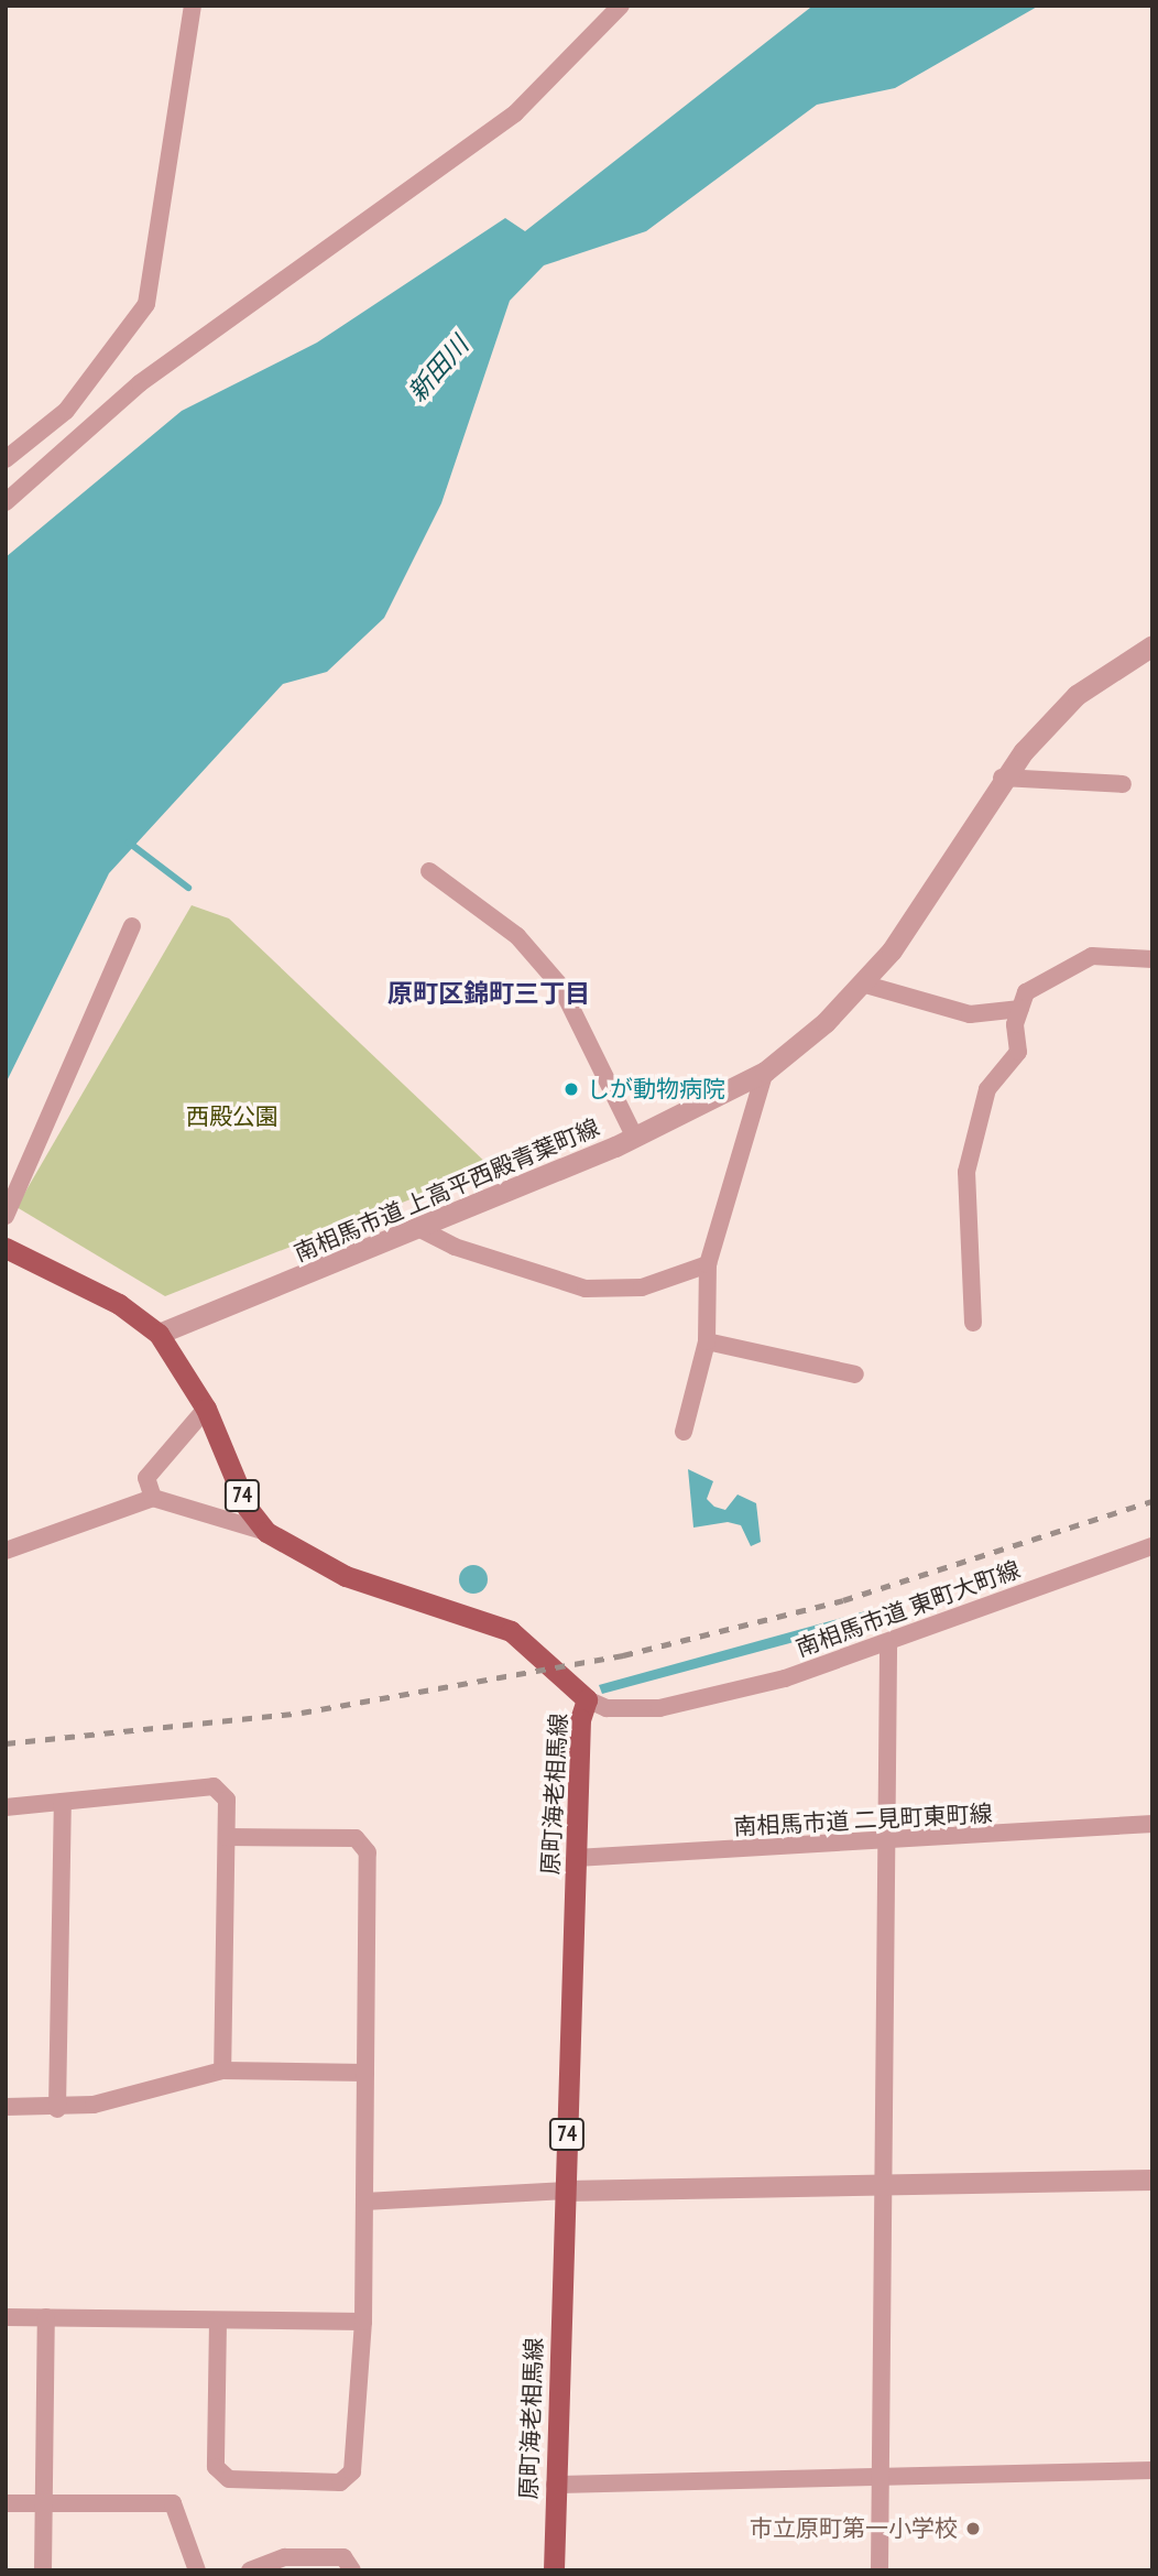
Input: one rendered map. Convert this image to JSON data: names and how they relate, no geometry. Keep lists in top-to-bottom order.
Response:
{
  "streets": {
    "main road": ["74", "原町海老相馬線"],
    "street": ["南相馬市道 上高平西殿青葉町線", "南相馬市道 東町大町線", "南相馬市道 二見町東町線"]
  },
  "crossings": [
    ["南相馬市道 上高平西殿青葉町線", "原町海老相馬線"],
    ["南相馬市道 東町大町線", "原町海老相馬線"],
    ["原町海老相馬線", "南相馬市道 二見町東町線"]
  ],
  "districts": ["原町区錦町三丁目"],
  "water": ["新田川"],
  "parks": ["西殿公園"],
  "places": ["しが動物病院", "市立原町第一小学校"]
}
